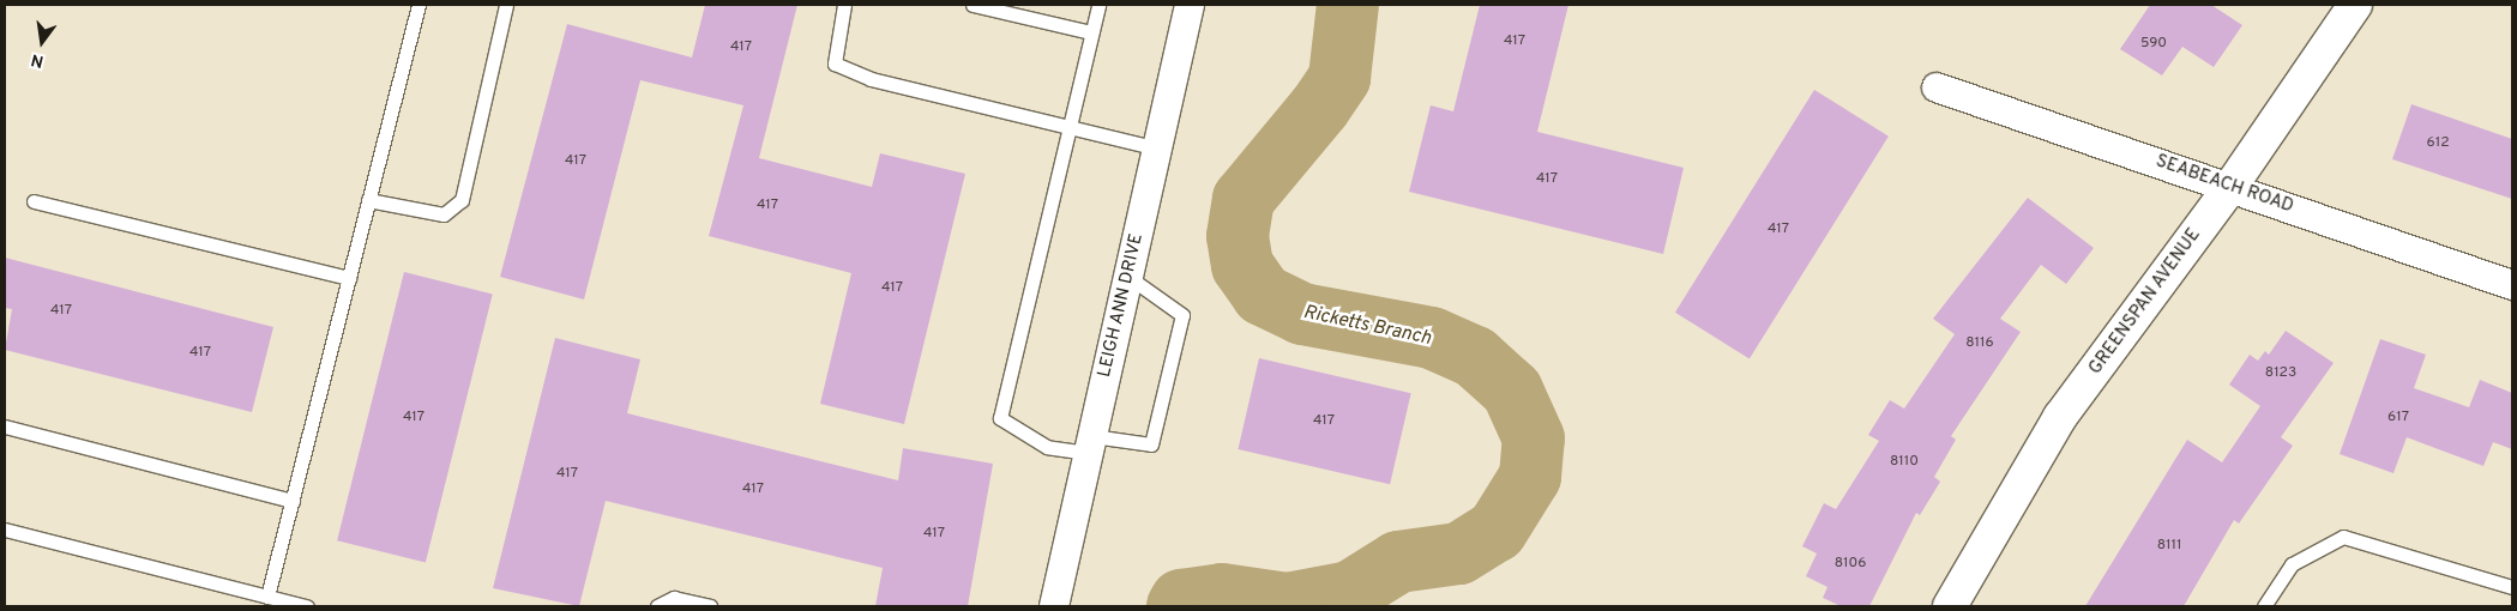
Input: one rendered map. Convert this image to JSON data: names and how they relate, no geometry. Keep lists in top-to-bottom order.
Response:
{
  "streets": {
    "street": ["SEABEACH ROAD", "GREENSPAN AVENUE", "LEIGH ANN DRIVE"]
  },
  "crossings": [
    ["SEABEACH ROAD", "GREENSPAN AVENUE"]
  ],
  "water": ["Ricketts Branch"],
  "house_numbers": [
    "417",
    "590",
    "417",
    "612",
    "417",
    "417",
    "417",
    "417",
    "417",
    "417",
    "8116",
    "417",
    "8123",
    "417",
    "617",
    "417",
    "8110",
    "417",
    "417",
    "417",
    "8111",
    "8106"
  ],
  "north": "bottom"
}
